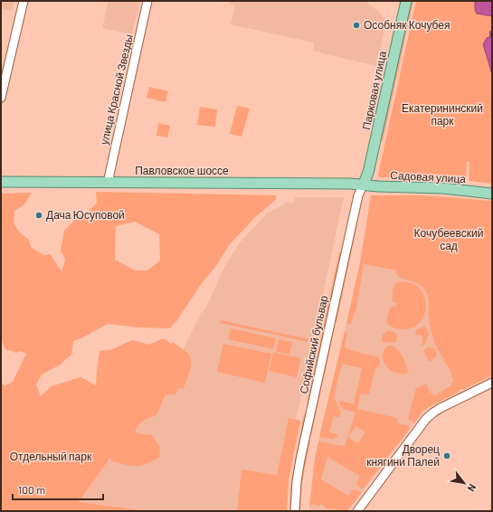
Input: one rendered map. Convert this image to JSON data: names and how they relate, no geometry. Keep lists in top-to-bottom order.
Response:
{
  "streets": {
    "main road": ["Парковая улица", "Павловское шоссе", "Садовая улица"],
    "street": ["улица Красной Звезды", "Софийский бульвар"]
  },
  "crossings": [
    ["улица Красной Звезды", "Павловское шоссе"],
    ["Парковая улица", "Павловское шоссе"],
    ["Парковая улица", "Садовая улица"],
    ["Парковая улица", "Софийский бульвар"],
    ["Павловское шоссе", "Садовая улица"],
    ["Павловское шоссе", "Софийский бульвар"],
    ["Садовая улица", "Софийский бульвар"]
  ],
  "parks": ["Екатерининский парк", "Кочубеевский сад", "Отдельный парк"],
  "places": ["Особняк Кочубея", "Дача Юсуповой", "Дворец княгини Палей"],
  "scale_bar": "100 m",
  "north": "bottom right"
}
